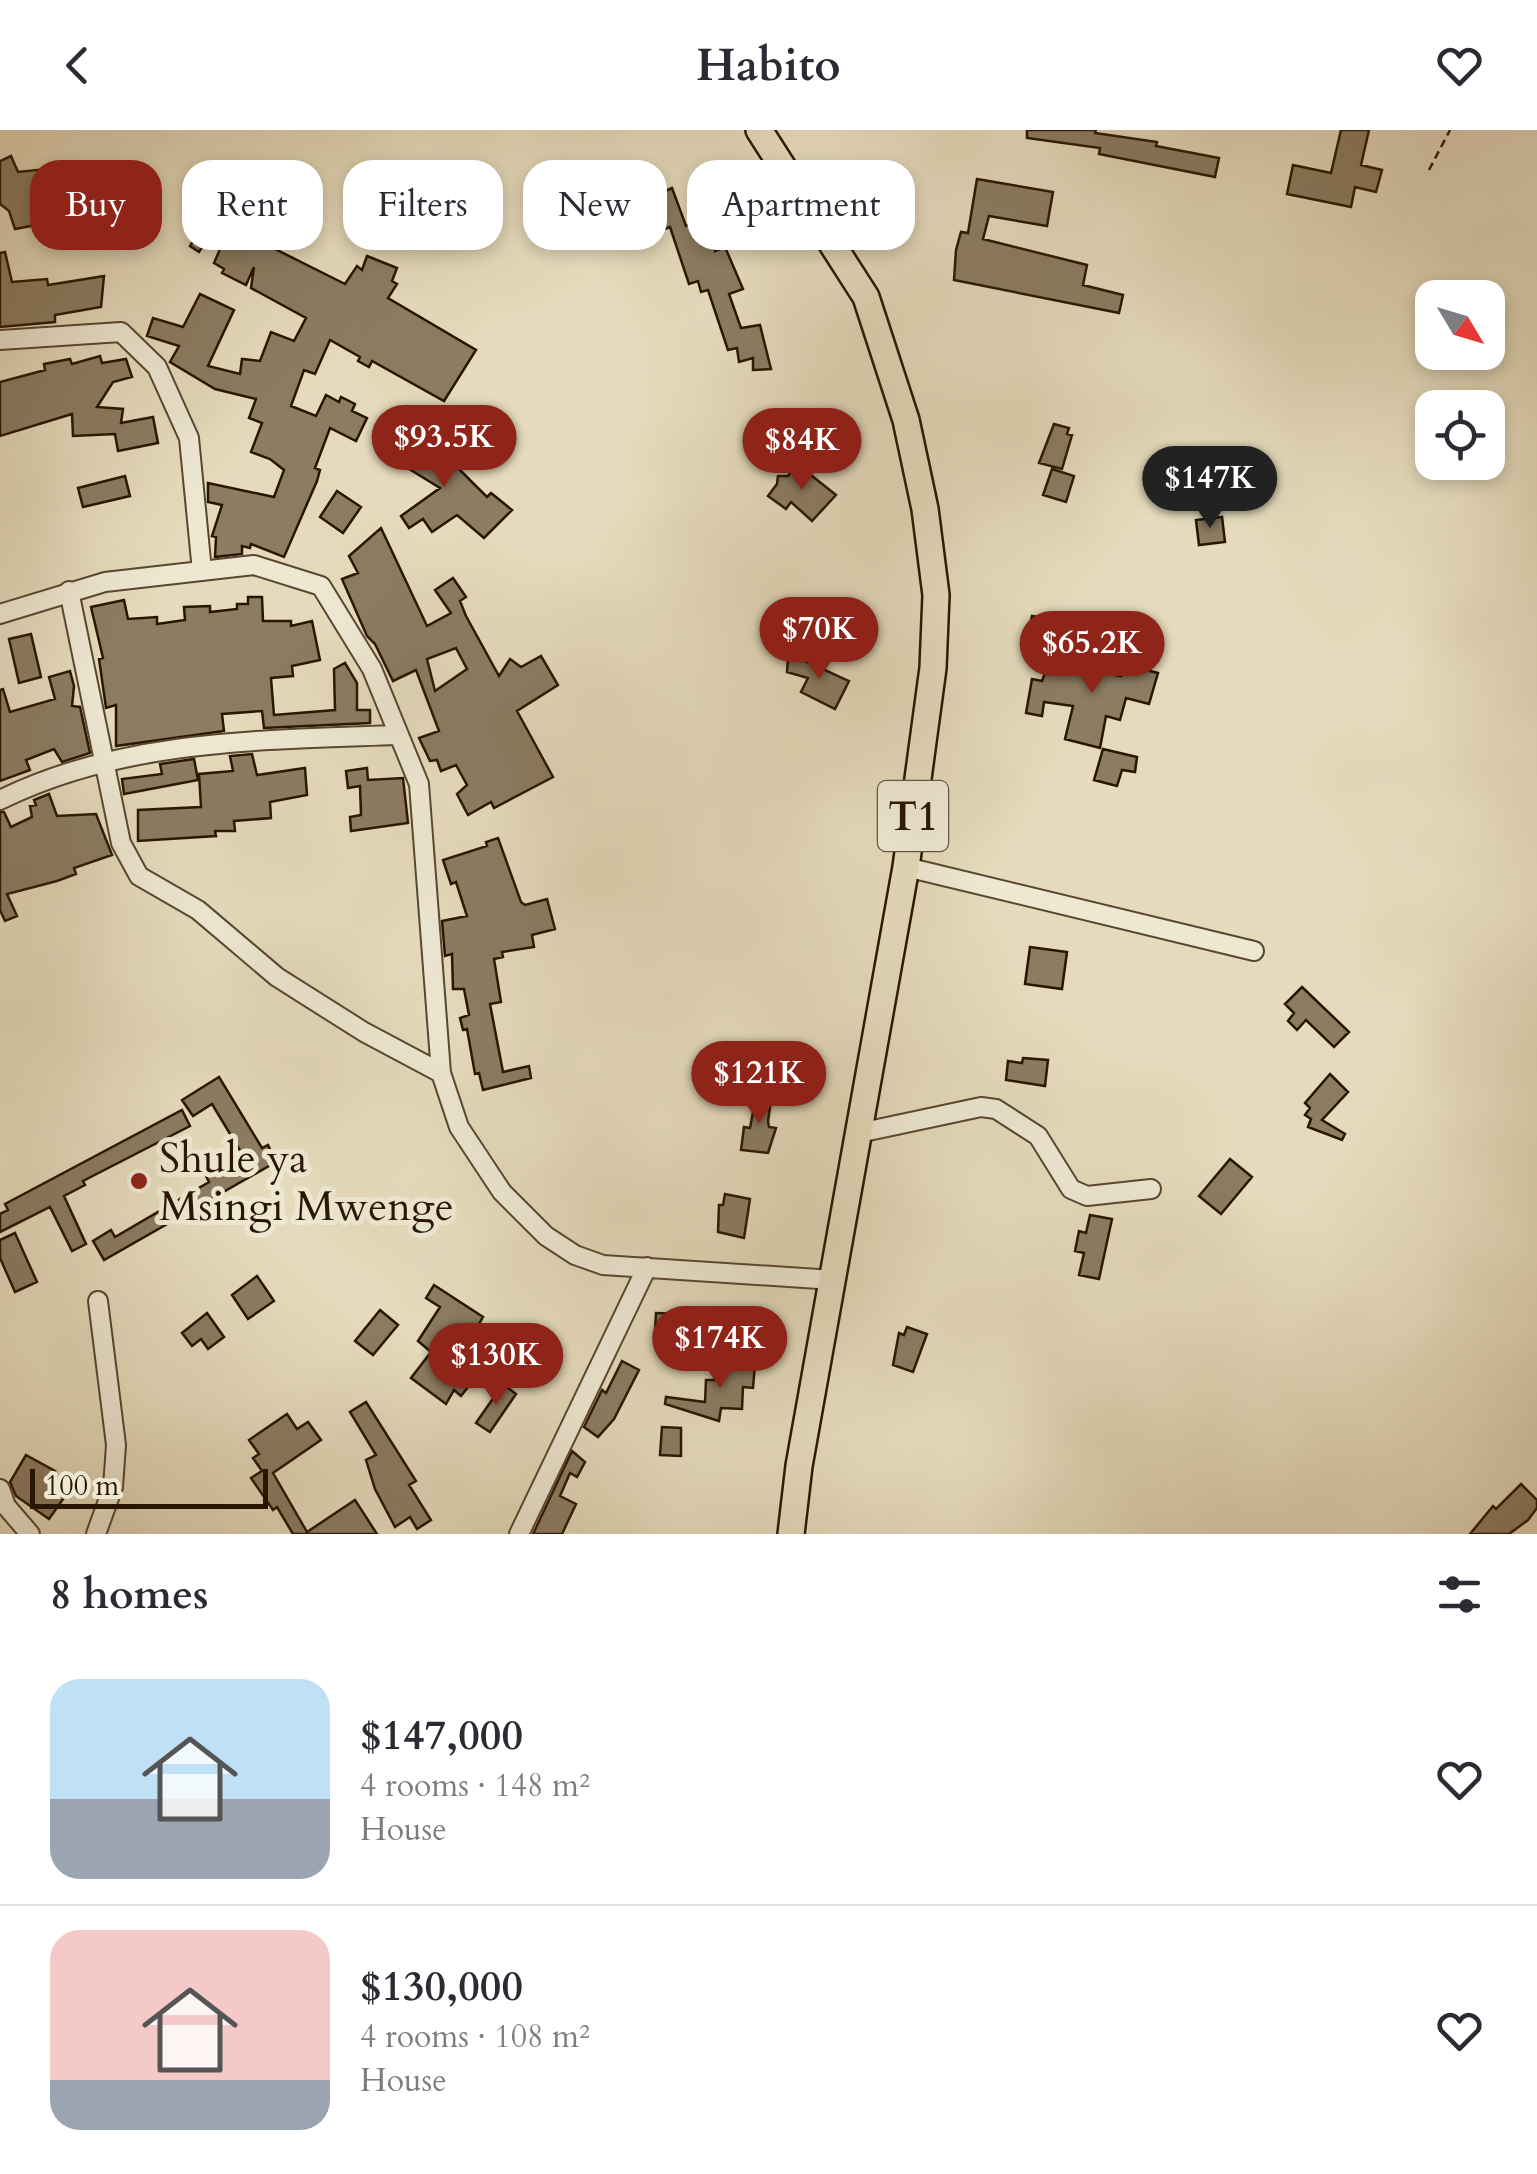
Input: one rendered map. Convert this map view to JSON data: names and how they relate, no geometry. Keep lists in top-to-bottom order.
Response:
{
  "streets": {
    "highway": ["T1"]
  },
  "places": ["Shule ya Msingi Mwenge"],
  "scale_bar": "100 m",
  "north": "bottom right",
  "page": {
    "header": "Habito",
    "chip": [
      "Buy",
      "Rent",
      "Filters",
      "New",
      "Apartment"
    ],
    "price": [
      "$93.5K",
      "$84K",
      "$147K",
      "$70K",
      "$65.2K",
      "$121K",
      "$174K",
      "$130K"
    ],
    "scale": "100 m",
    "heading": "8 homes",
    "list": [
      {
        "name": "$147,000",
        "note": "4 rooms · 148 m² · House"
      },
      {
        "name": "$130,000",
        "note": "4 rooms · 108 m² · House"
      }
    ]
  }
}
